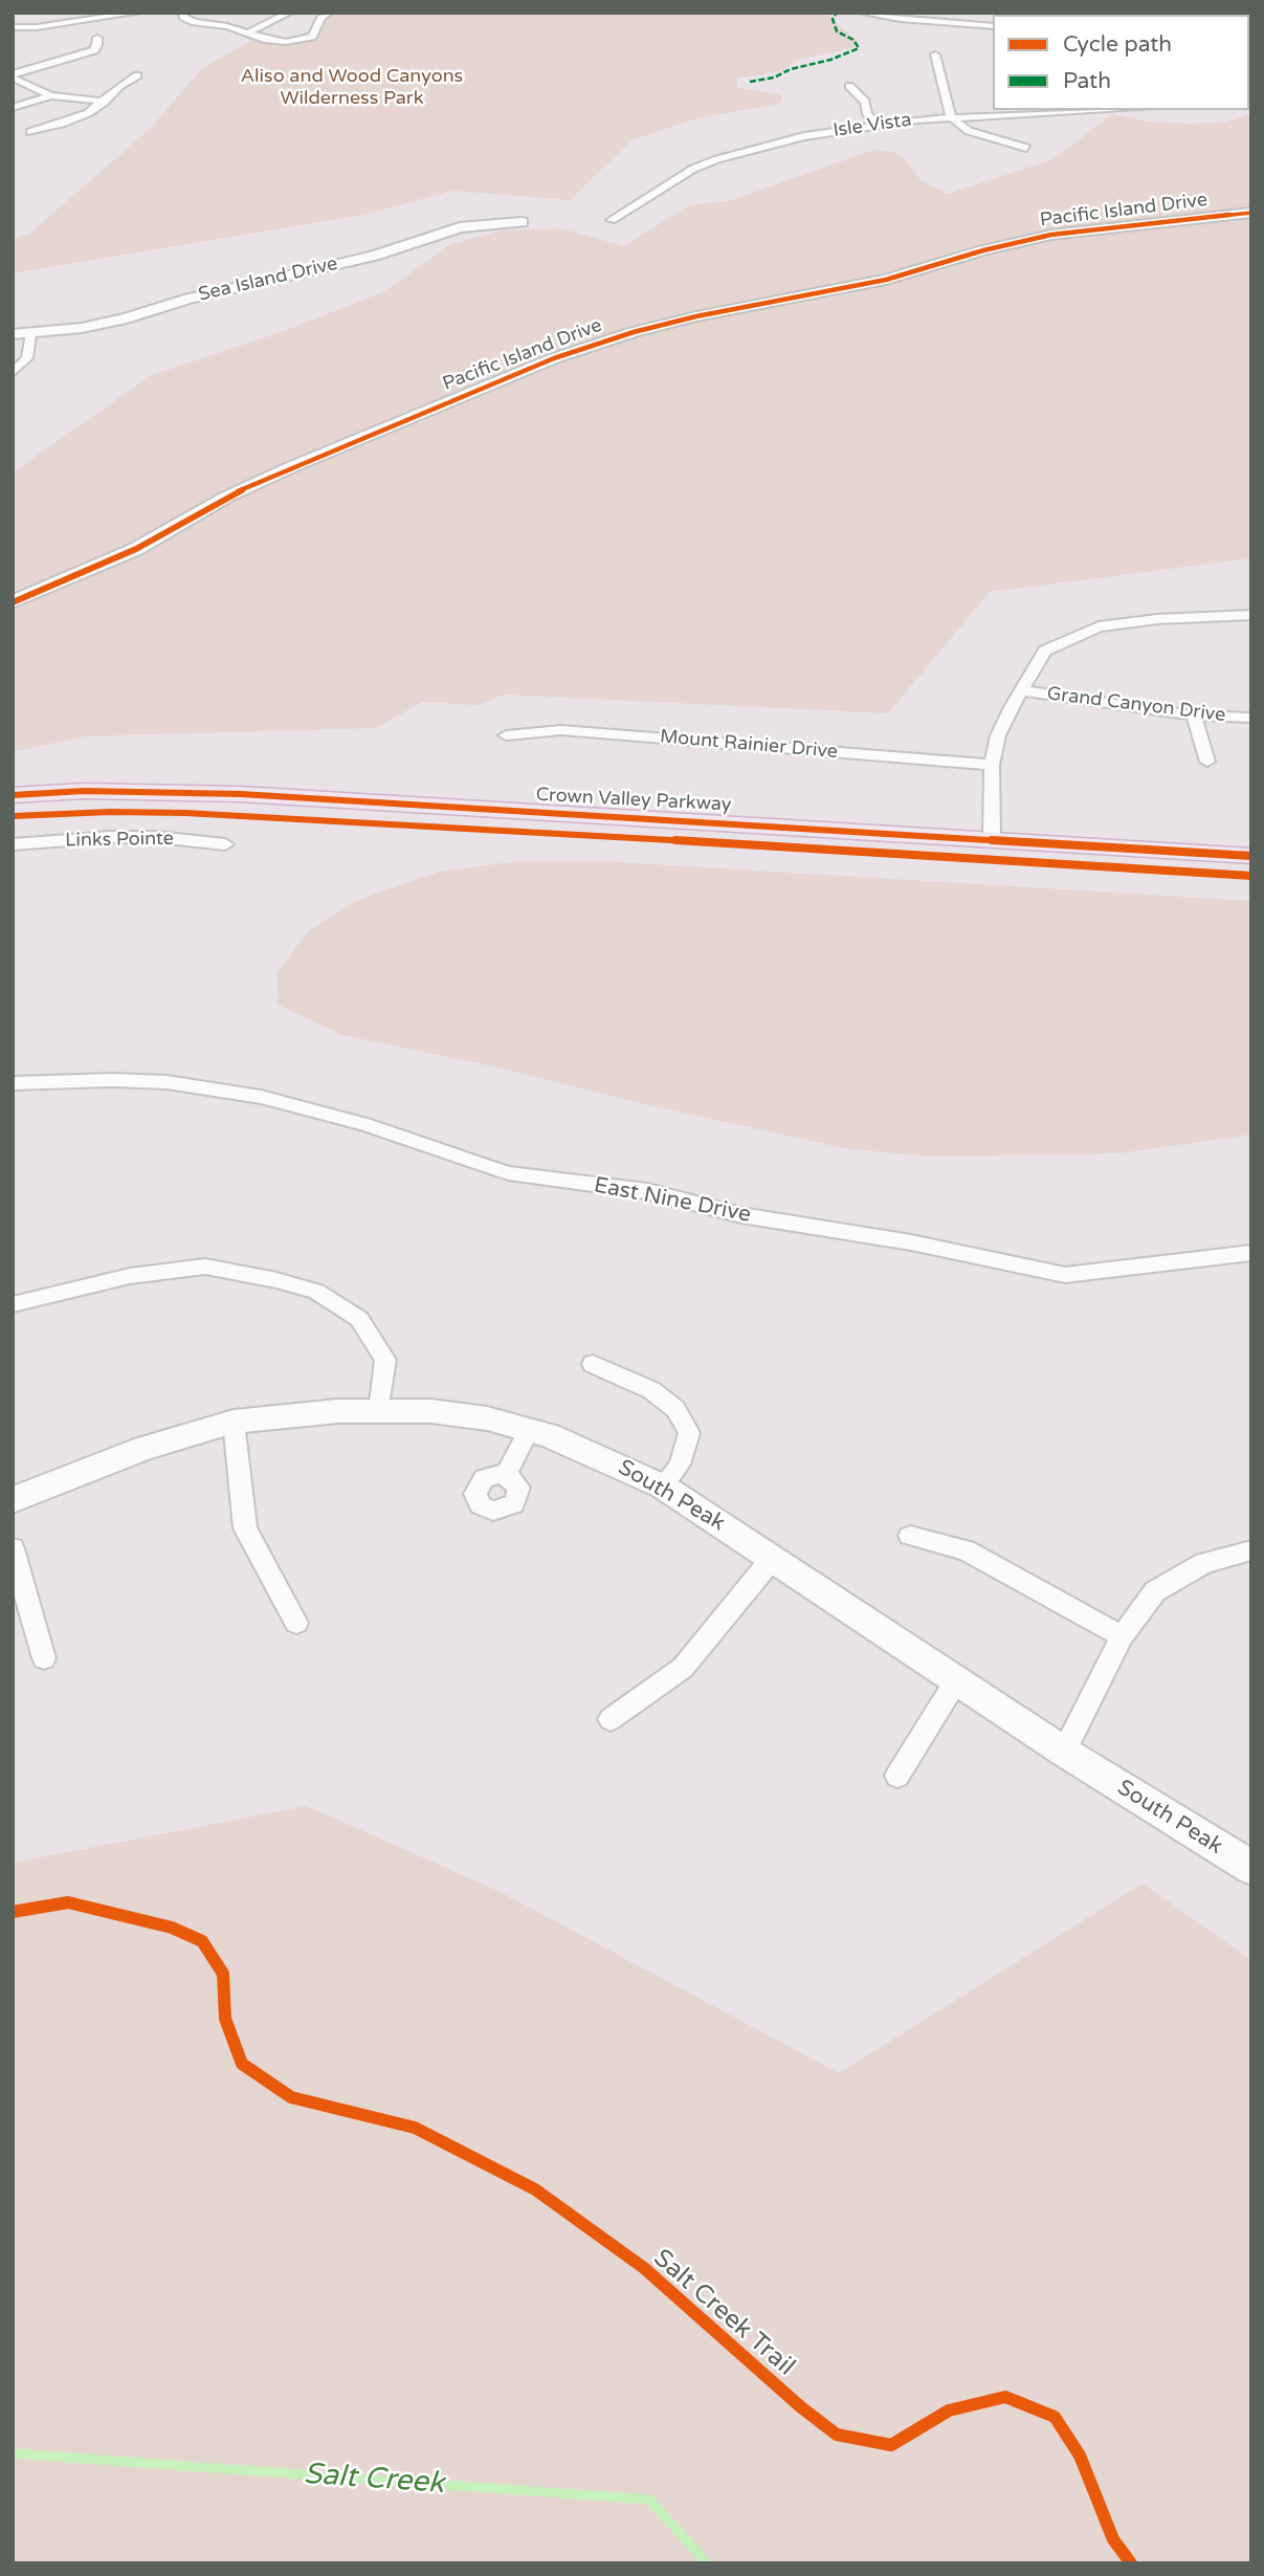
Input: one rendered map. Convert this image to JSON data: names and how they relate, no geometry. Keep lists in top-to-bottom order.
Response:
{
  "streets": {
    "main road": ["Pacific Island Drive", "Sea Island Drive", "Crown Valley Parkway"],
    "street": [
      "Isle Vista",
      "Grand Canyon Drive",
      "Mount Rainier Drive",
      "Links Pointe",
      "East Nine Drive",
      "South Peak"
    ],
    "cycle path": ["Salt Creek Trail"]
  },
  "water": ["Salt Creek"],
  "parks": ["Aliso and Wood Canyons Wilderness Park"],
  "legend": ["Cycle path", "Path"]
}
